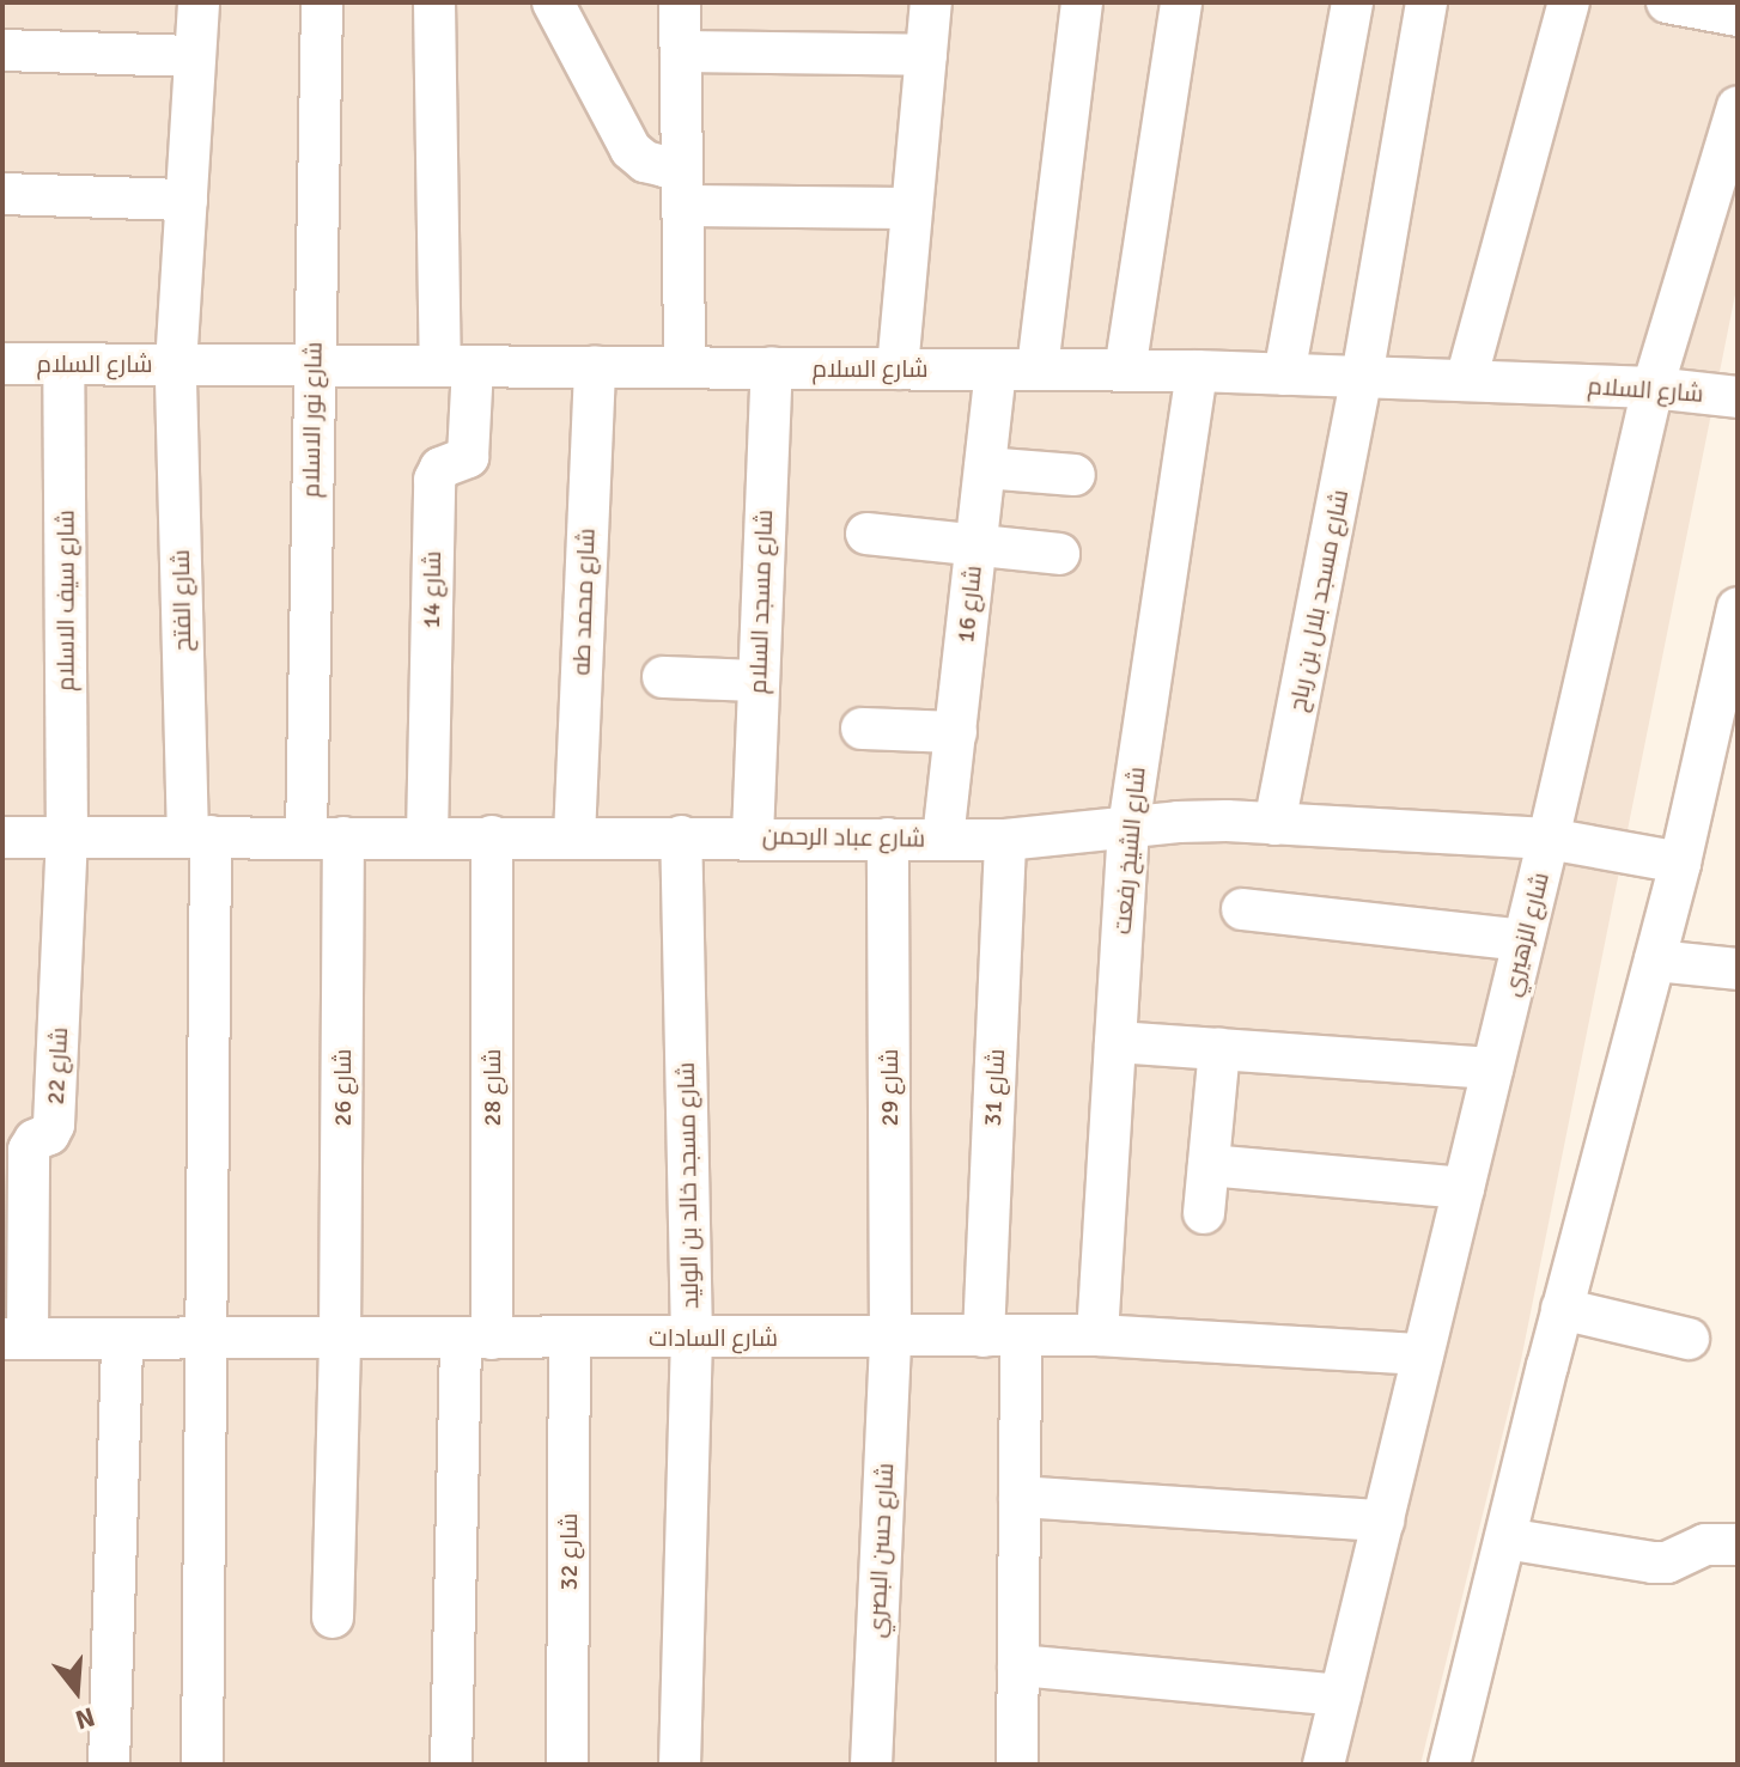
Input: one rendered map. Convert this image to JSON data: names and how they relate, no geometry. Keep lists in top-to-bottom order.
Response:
{
  "streets": {
    "street": [
      "شارع السلام",
      "شارع نور الاسلام",
      "شارع 14",
      "شارع سيف الاسلام",
      "شارع الفتح",
      "شارع مسجد بلال بن رباح",
      "شارع محمد طه",
      "شارع مسجد السلام",
      "شارع 16",
      "شارع عباد الرحمن",
      "شارع الشيخ رفعت",
      "شارع الزهيري",
      "شارع 22",
      "شارع 26",
      "شارع 28",
      "شارع 29",
      "شارع 31",
      "شارع مسجد خالد بن الوليد",
      "شارع السادات",
      "شارع حسن البصري",
      "شارع 32"
    ]
  },
  "crossings": [
    ["شارع السلام", "شارع نور الاسلام"],
    ["شارع السلام", "شارع 14"],
    ["شارع السلام", "شارع سيف الاسلام"],
    ["شارع السلام", "شارع الفتح"],
    ["شارع السلام", "شارع مسجد بلال بن رباح"],
    ["شارع السلام", "شارع محمد طه"],
    ["شارع السلام", "شارع مسجد السلام"],
    ["شارع السلام", "شارع 16"],
    ["شارع السلام", "شارع الشيخ رفعت"],
    ["شارع السلام", "شارع الزهيري"],
    ["شارع نور الاسلام", "شارع عباد الرحمن"],
    ["شارع نور الاسلام", "شارع 26"],
    ["شارع 14", "شارع عباد الرحمن"],
    ["شارع سيف الاسلام", "شارع عباد الرحمن"],
    ["شارع سيف الاسلام", "شارع 22"],
    ["شارع الفتح", "شارع عباد الرحمن"],
    ["شارع الفتح", "شارع السادات"],
    ["شارع مسجد بلال بن رباح", "شارع عباد الرحمن"],
    ["شارع محمد طه", "شارع عباد الرحمن"],
    ["شارع مسجد السلام", "شارع عباد الرحمن"],
    ["شارع 16", "شارع عباد الرحمن"],
    ["شارع عباد الرحمن", "شارع الشيخ رفعت"],
    ["شارع عباد الرحمن", "شارع الزهيري"],
    ["شارع عباد الرحمن", "شارع 22"],
    ["شارع عباد الرحمن", "شارع 26"],
    ["شارع عباد الرحمن", "شارع 28"],
    ["شارع عباد الرحمن", "شارع 29"],
    ["شارع عباد الرحمن", "شارع 31"],
    ["شارع عباد الرحمن", "شارع مسجد خالد بن الوليد"],
    ["شارع الشيخ رفعت", "شارع السادات"],
    ["شارع الزهيري", "شارع السادات"],
    ["شارع 22", "شارع السادات"],
    ["شارع 26", "شارع السادات"],
    ["شارع 28", "شارع السادات"],
    ["شارع 29", "شارع السادات"],
    ["شارع 29", "شارع حسن البصري"],
    ["شارع 31", "شارع السادات"],
    ["شارع مسجد خالد بن الوليد", "شارع السادات"],
    ["شارع السادات", "شارع حسن البصري"],
    ["شارع السادات", "شارع 32"]
  ],
  "north": "bottom"
}
